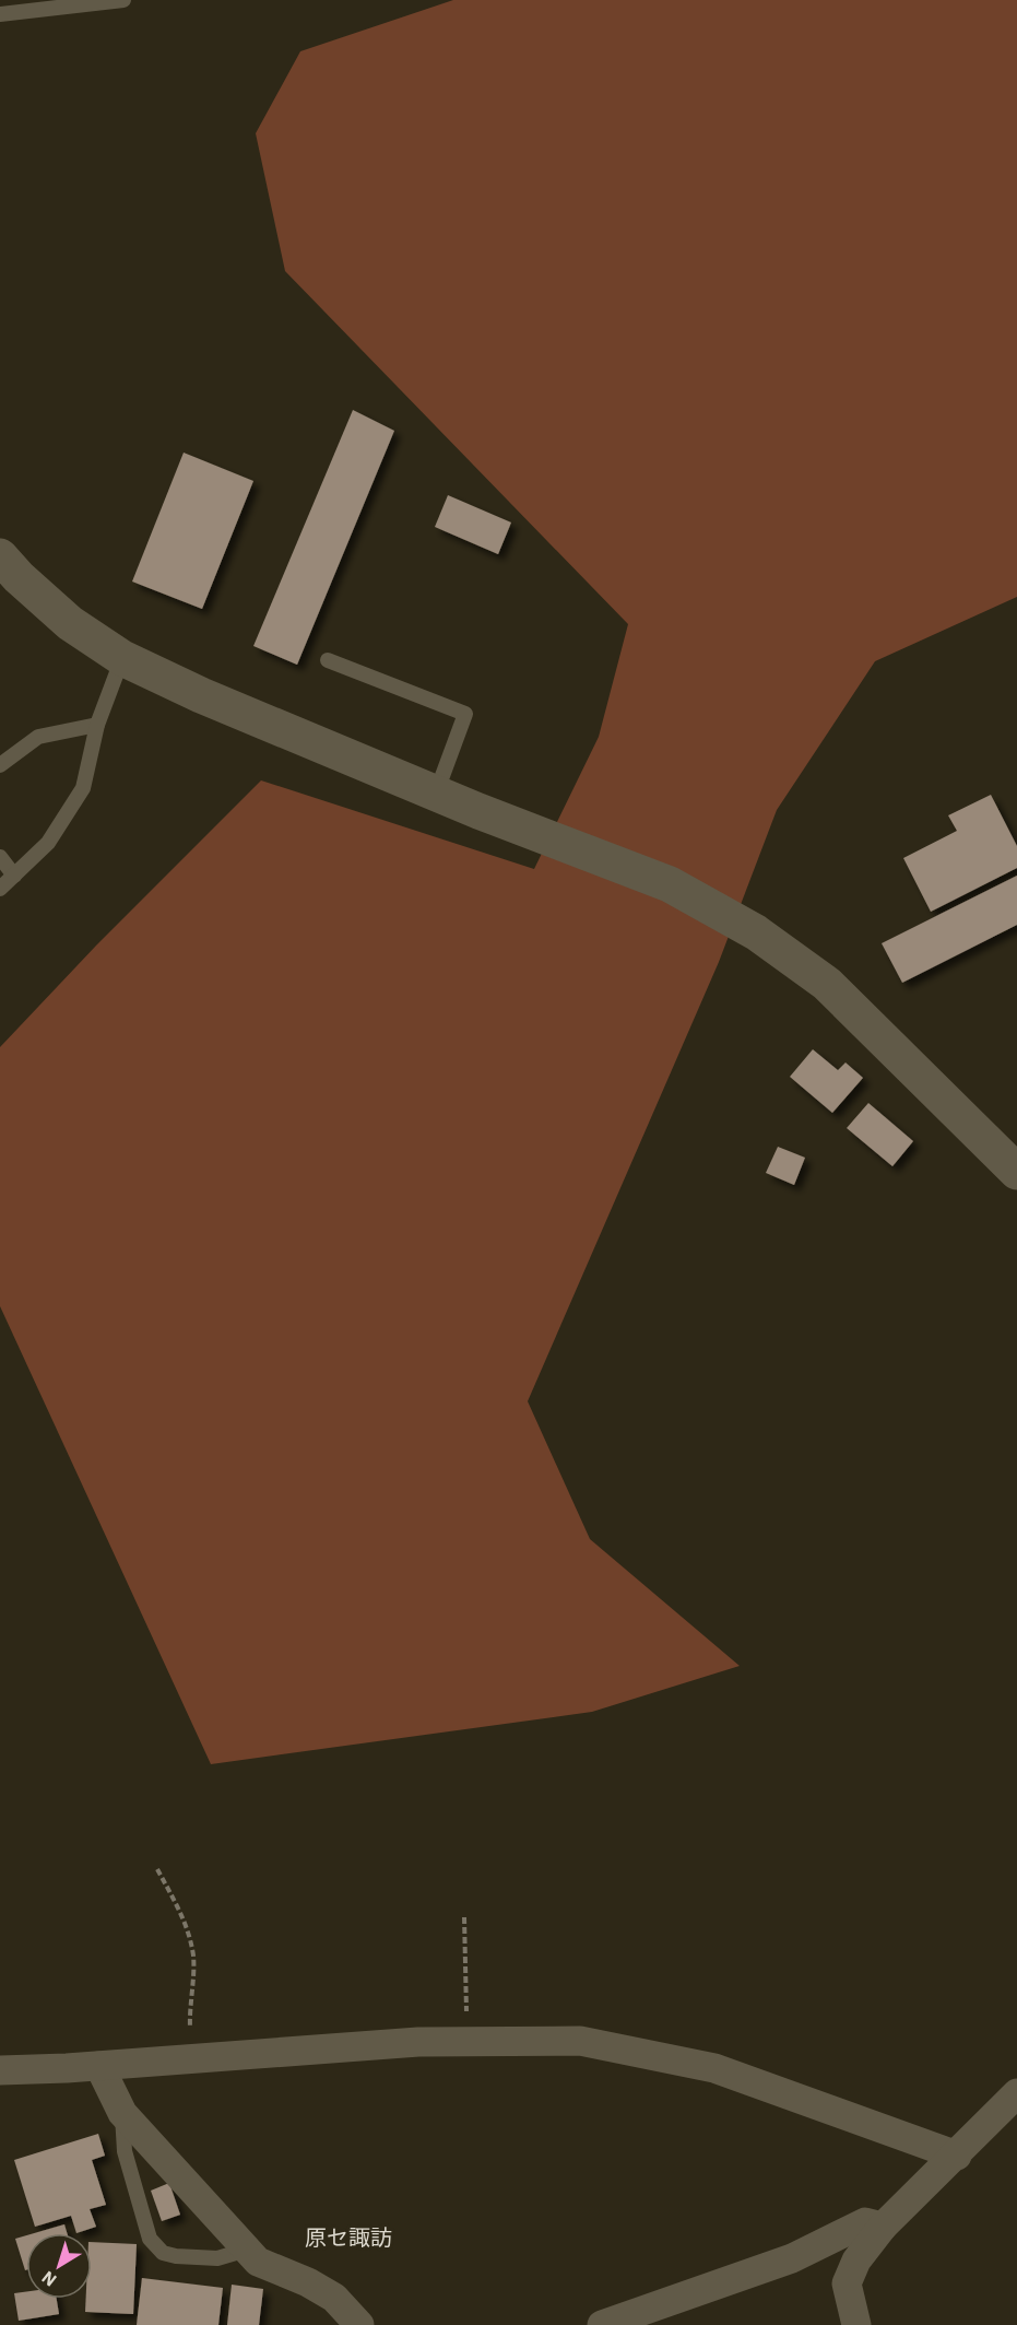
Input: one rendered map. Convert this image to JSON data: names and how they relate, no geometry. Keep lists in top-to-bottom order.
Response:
{
  "districts": ["原セ諏訪"],
  "north": "bottom left"
}
